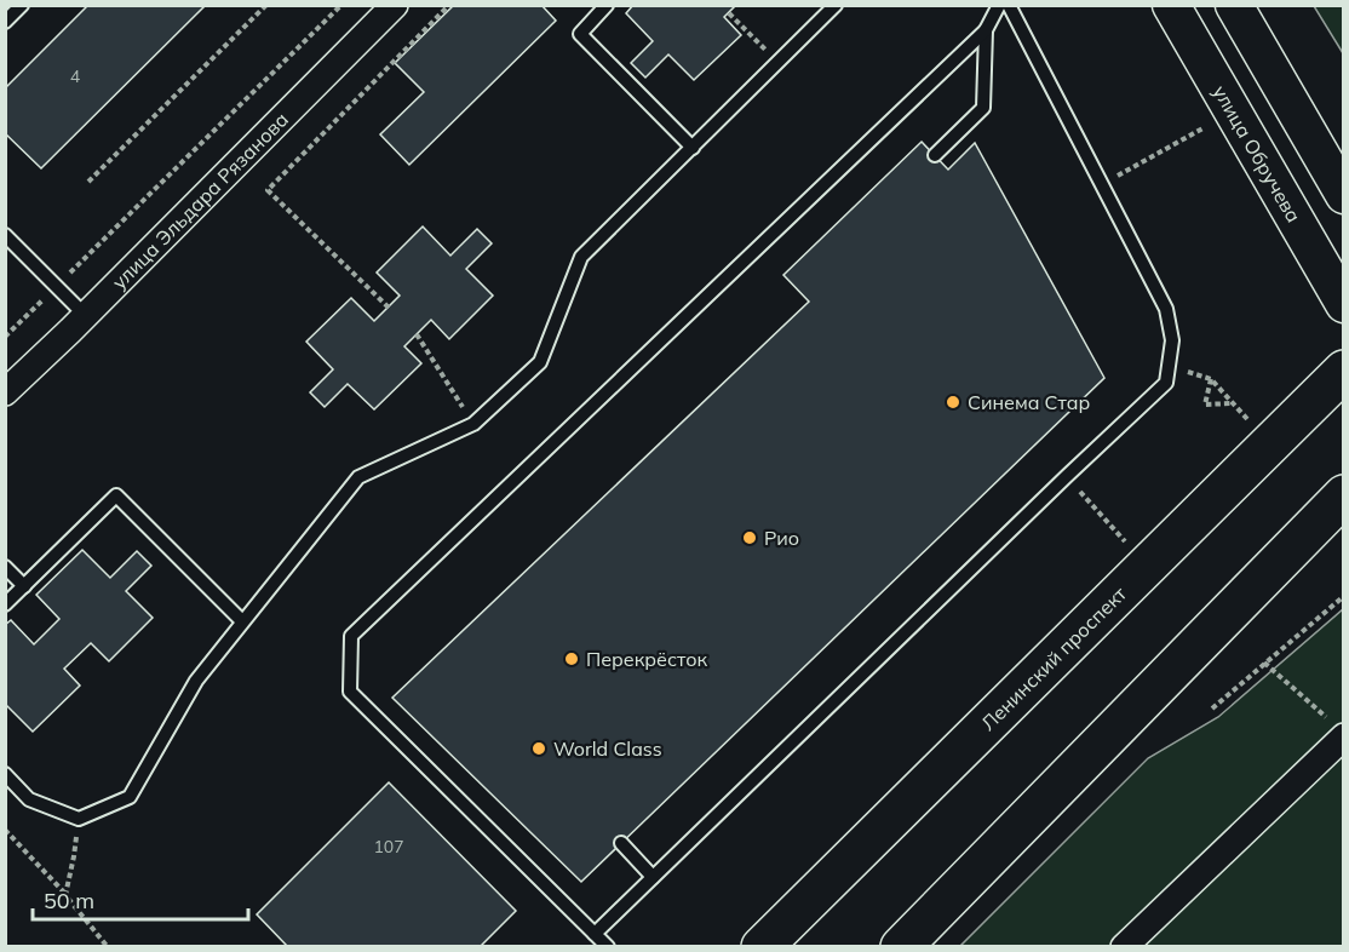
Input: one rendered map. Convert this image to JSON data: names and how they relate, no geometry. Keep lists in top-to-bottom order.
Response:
{
  "streets": {
    "main road": ["улица Обручева", "Ленинский проспект"],
    "street": ["улица Эльдара Рязанова"]
  },
  "places": [
    "Синема Стар",
    "Рио",
    "Перекрёсток",
    "World Class"
  ],
  "house_numbers": ["4", "107"],
  "scale_bar": "50 m"
}
